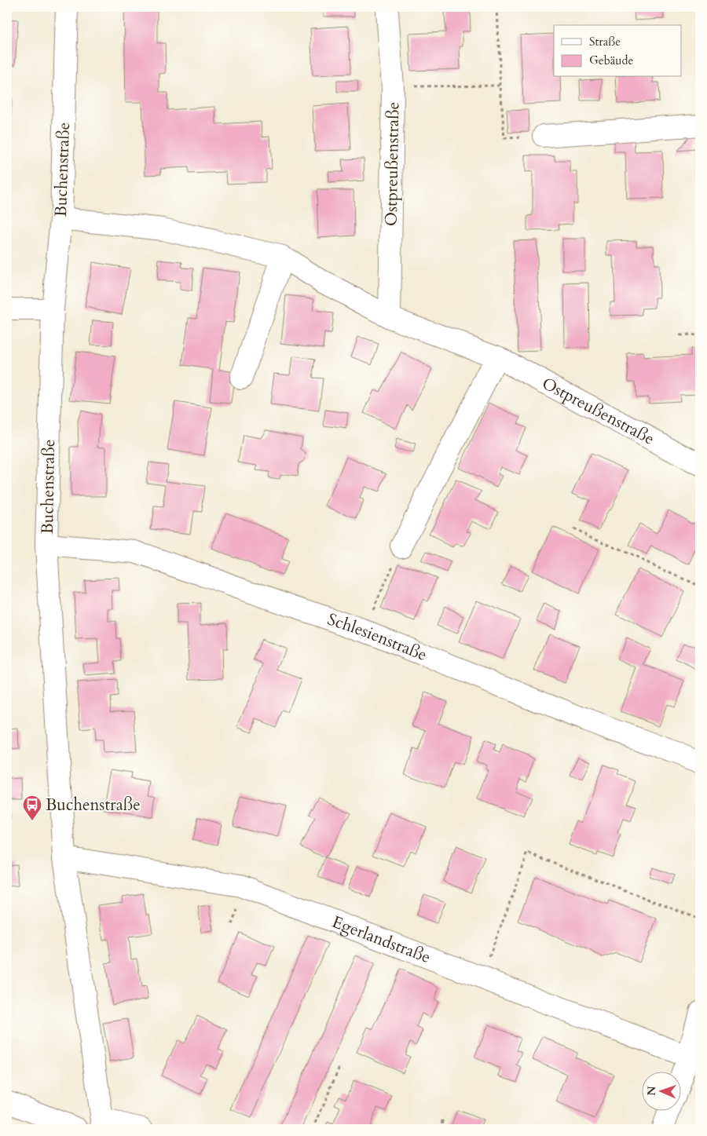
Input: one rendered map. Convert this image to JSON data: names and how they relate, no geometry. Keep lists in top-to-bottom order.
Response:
{
  "streets": {
    "street": [
      "Ostpreußenstraße",
      "Buchenstraße",
      "Schlesienstraße",
      "Egerlandstraße"
    ]
  },
  "crossings": [
    ["Ostpreußenstraße", "Buchenstraße"],
    ["Buchenstraße", "Schlesienstraße"],
    ["Buchenstraße", "Egerlandstraße"]
  ],
  "places": {
    "bus stop": ["Buchenstraße"]
  },
  "legend": ["Straße", "Gebäude"],
  "north": "left"
}
